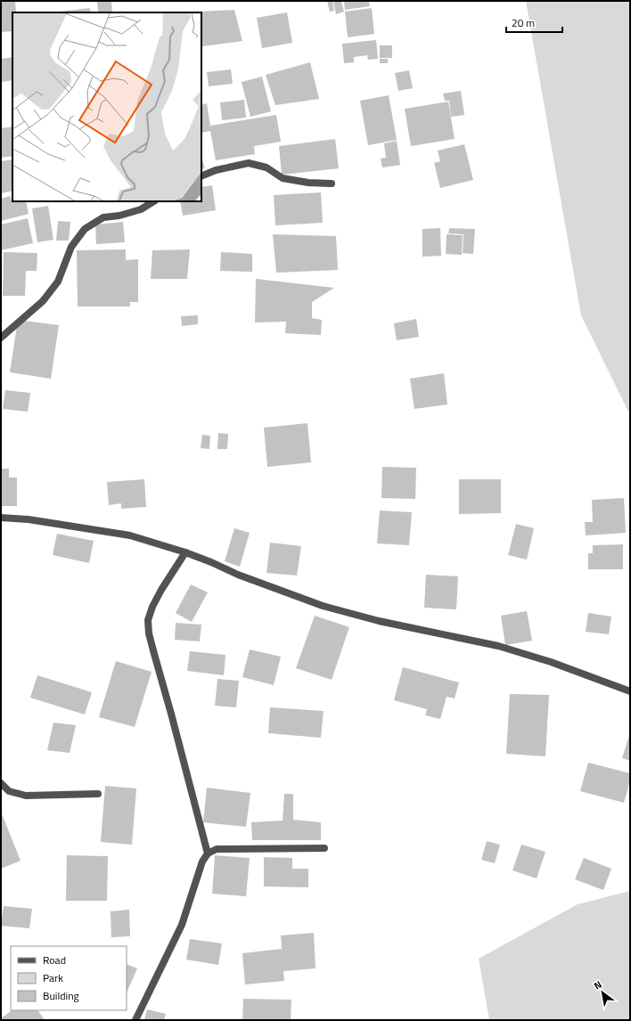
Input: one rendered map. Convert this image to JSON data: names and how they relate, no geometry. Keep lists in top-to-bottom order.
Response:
{
  "legend": ["Road", "Park", "Building"],
  "scale_bar": "20 m",
  "north": "top left"
}
